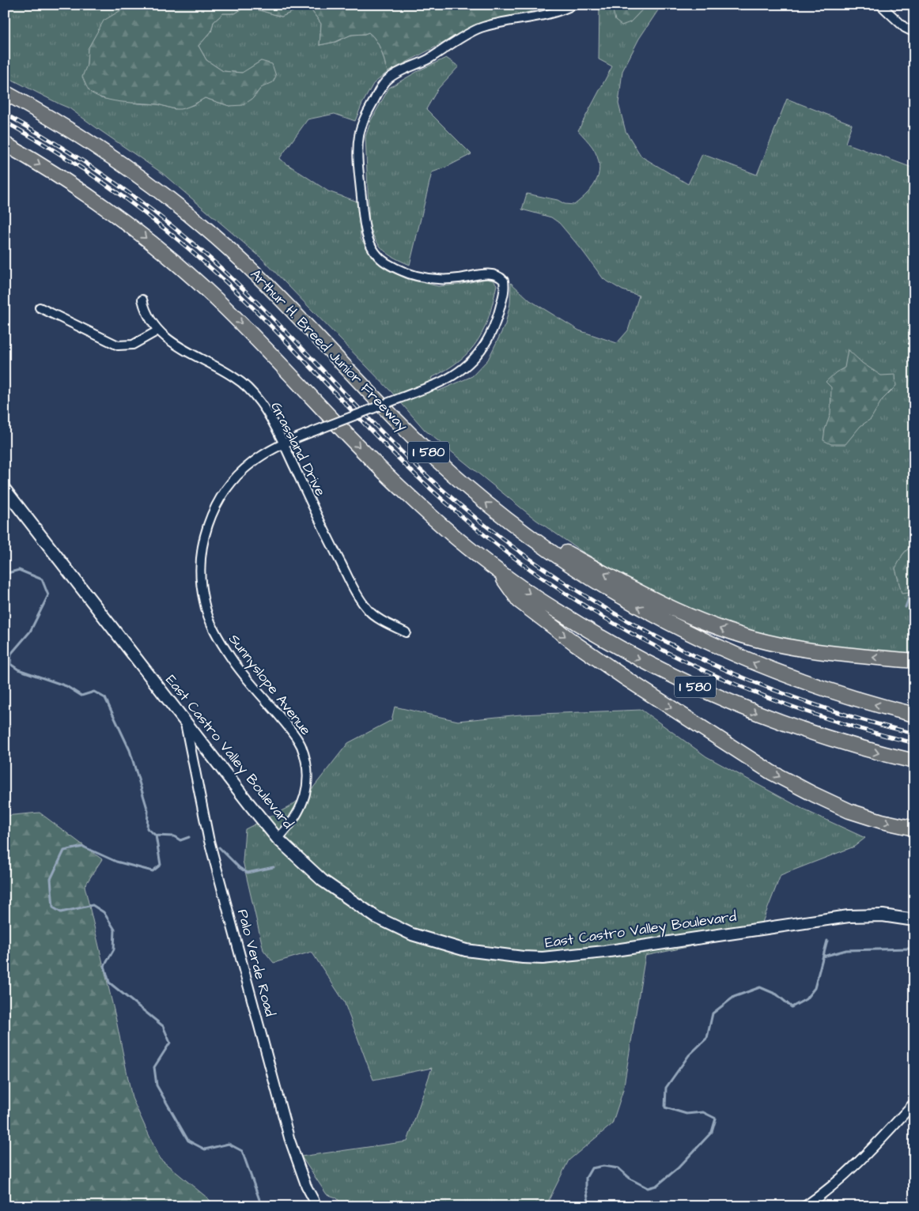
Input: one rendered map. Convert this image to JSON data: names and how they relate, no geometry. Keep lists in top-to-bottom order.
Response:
{
  "streets": {
    "highway": ["Arthur H. Breed Junior Freeway", "I 580"],
    "main road": ["East Castro Valley Boulevard"],
    "street": ["Grassland Drive", "Sunnyslope Avenue", "Palo Verde Road"]
  },
  "crossings": [
    ["Grassland Drive", "Sunnyslope Avenue"],
    ["Sunnyslope Avenue", "East Castro Valley Boulevard"],
    ["East Castro Valley Boulevard", "Palo Verde Road"]
  ]
}
